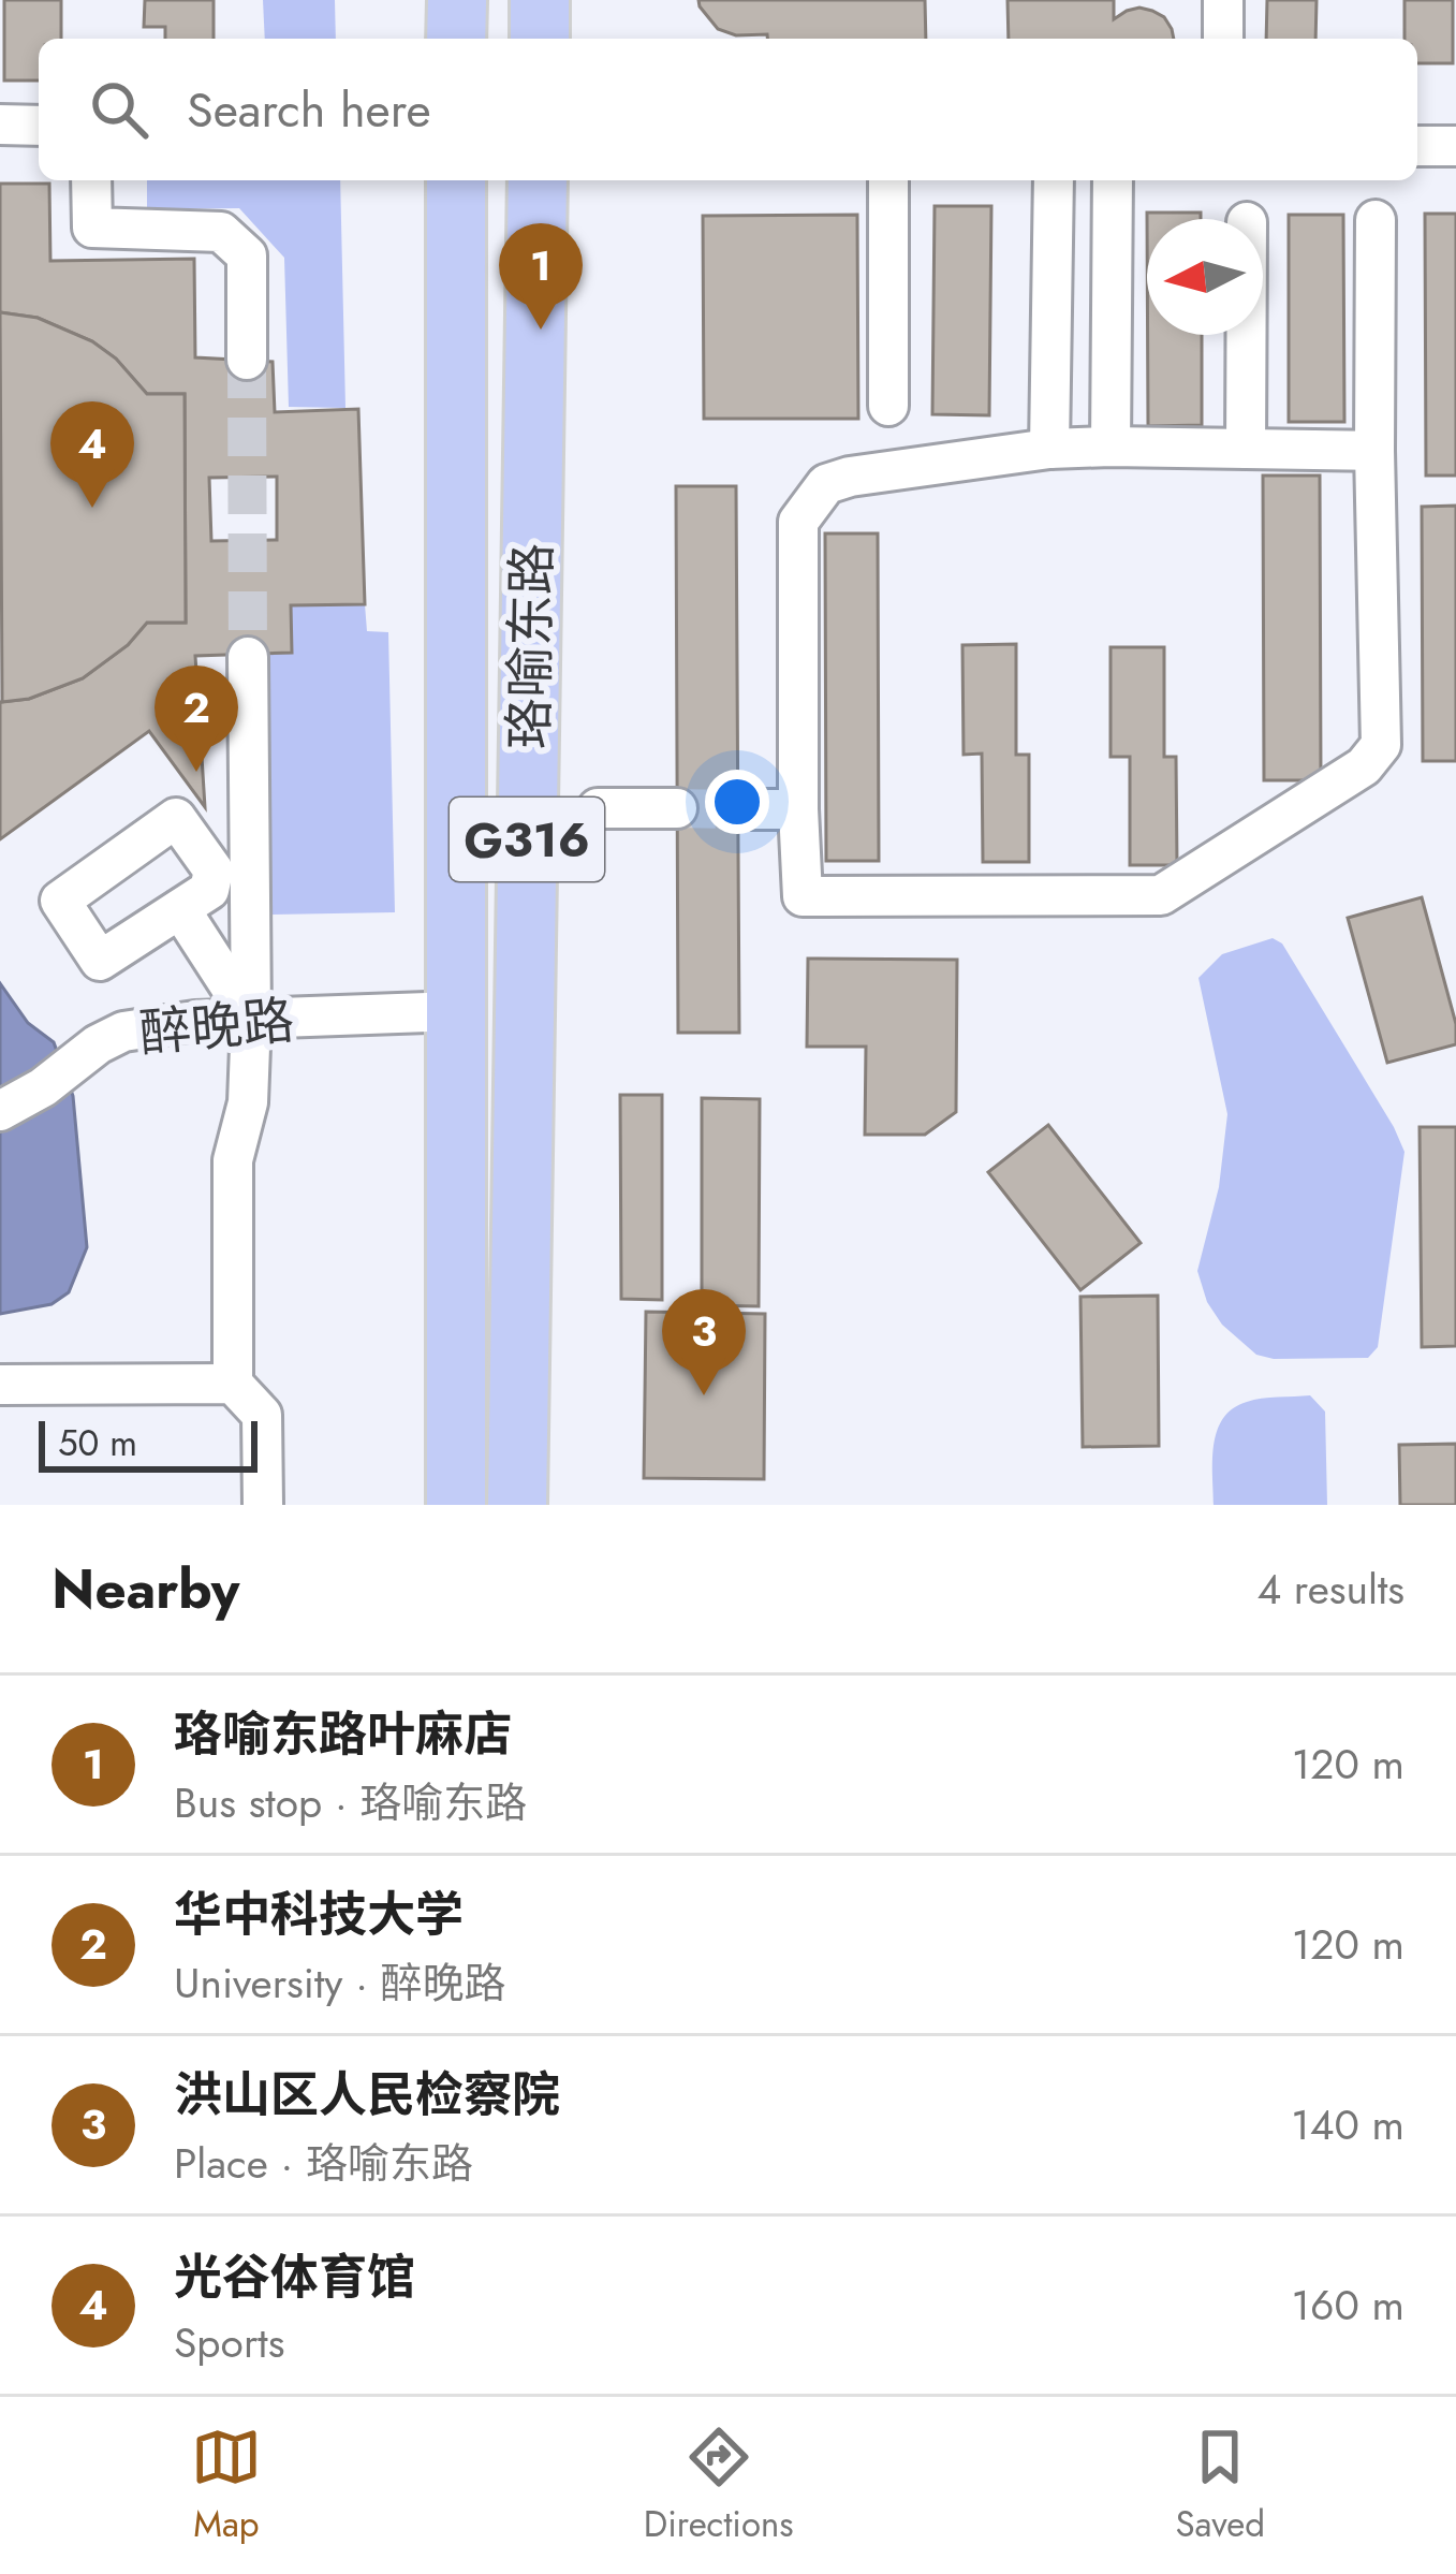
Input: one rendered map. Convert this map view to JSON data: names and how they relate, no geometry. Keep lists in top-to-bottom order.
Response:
{
  "streets": {
    "highway": ["珞喻东路", "G316"],
    "street": ["醉晚路"]
  },
  "crossings": [
    ["珞喻东路", "醉晚路"]
  ],
  "scale_bar": "50 m",
  "north": "left",
  "page": {
    "search": "Search here",
    "pins": [
      "1",
      "4",
      "2",
      "3"
    ],
    "scale": "50 m",
    "heading": ["Nearby", "4 results"],
    "list": [
      {
        "mark": "1",
        "name": "珞喻东路叶麻店",
        "note": "Bus stop · 珞喻东路",
        "value": "120 m"
      },
      {
        "mark": "2",
        "name": "华中科技大学",
        "note": "University · 醉晚路",
        "value": "120 m"
      },
      {
        "mark": "3",
        "name": "洪山区人民检察院",
        "note": "Place · 珞喻东路",
        "value": "140 m"
      },
      {
        "mark": "4",
        "name": "光谷体育馆",
        "note": "Sports",
        "value": "160 m"
      }
    ],
    "nav": ["Map", "Directions", "Saved"]
  }
}
